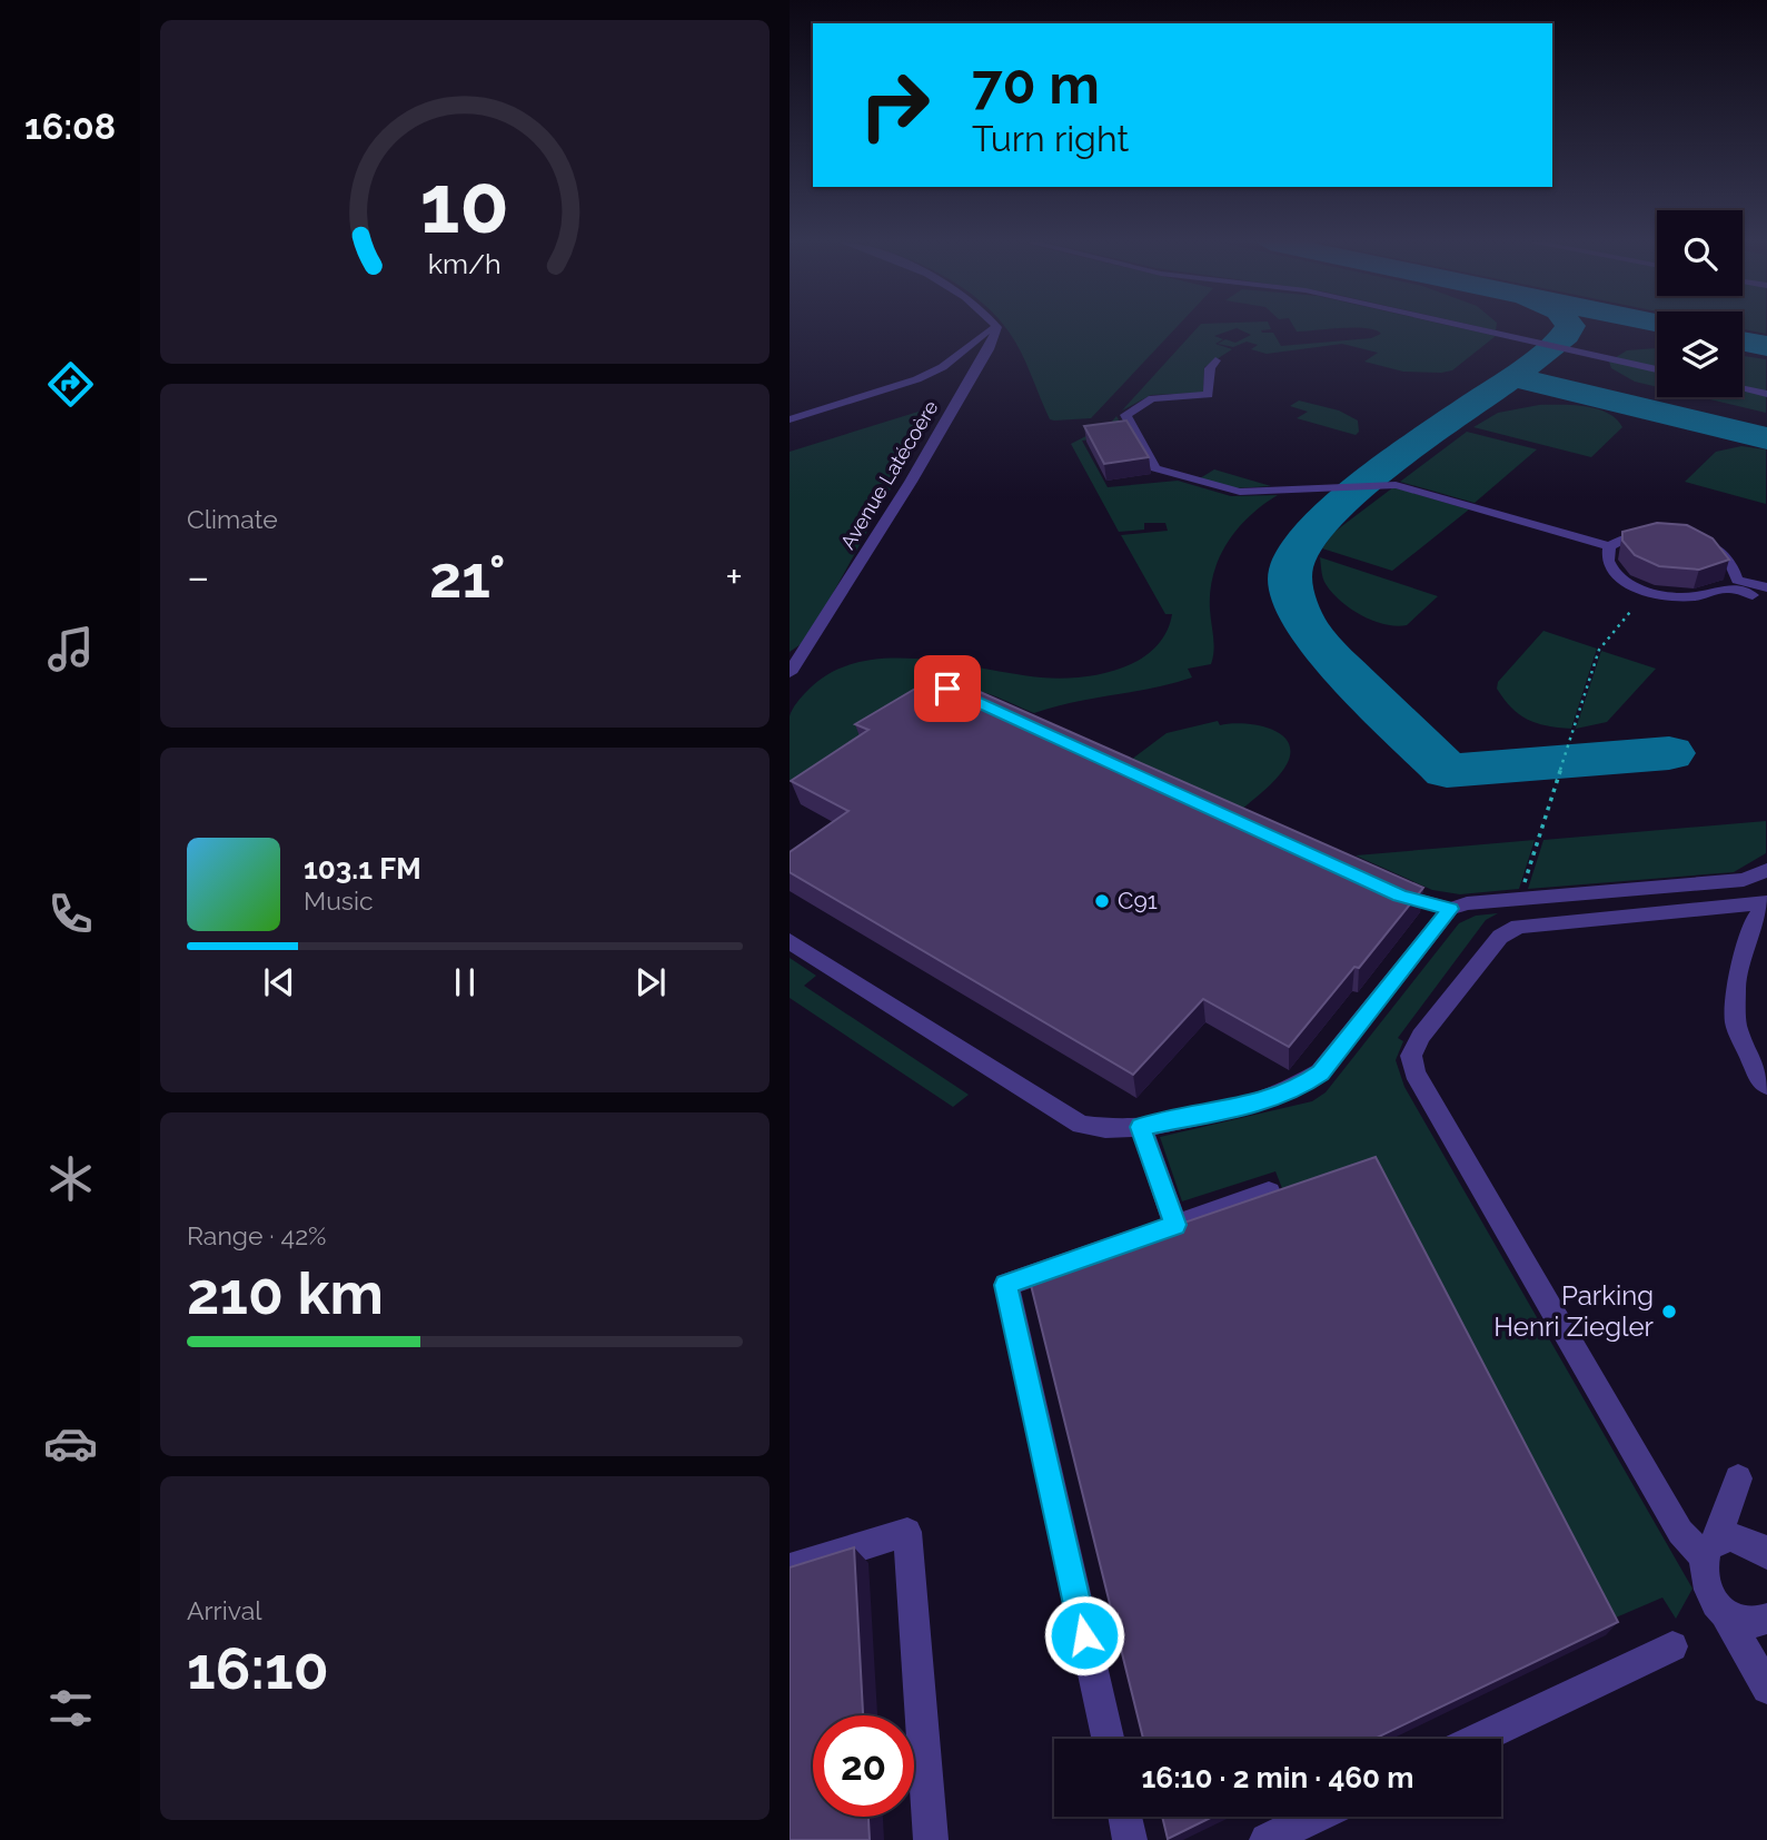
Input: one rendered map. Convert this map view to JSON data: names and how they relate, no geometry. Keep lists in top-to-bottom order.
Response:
{
  "streets": {
    "street": ["Avenue Latécoère"]
  },
  "places": ["C91", "Parking Henri Ziegler"],
  "page": {
    "tabs": "16:08",
    "turn": ["70 m", "Turn right"],
    "tile": [
      "Climate",
      ["Range · 42%", "210 km"],
      ["Arrival", "16:10"]
    ],
    "heat": ["−", "21°", "+"],
    "song": ["103.1 FM", "Music"],
    "limit": "20",
    "trip": "16:10 · 2 min · 460 m",
    "gauge": ["10", "km/h"]
  }
}
